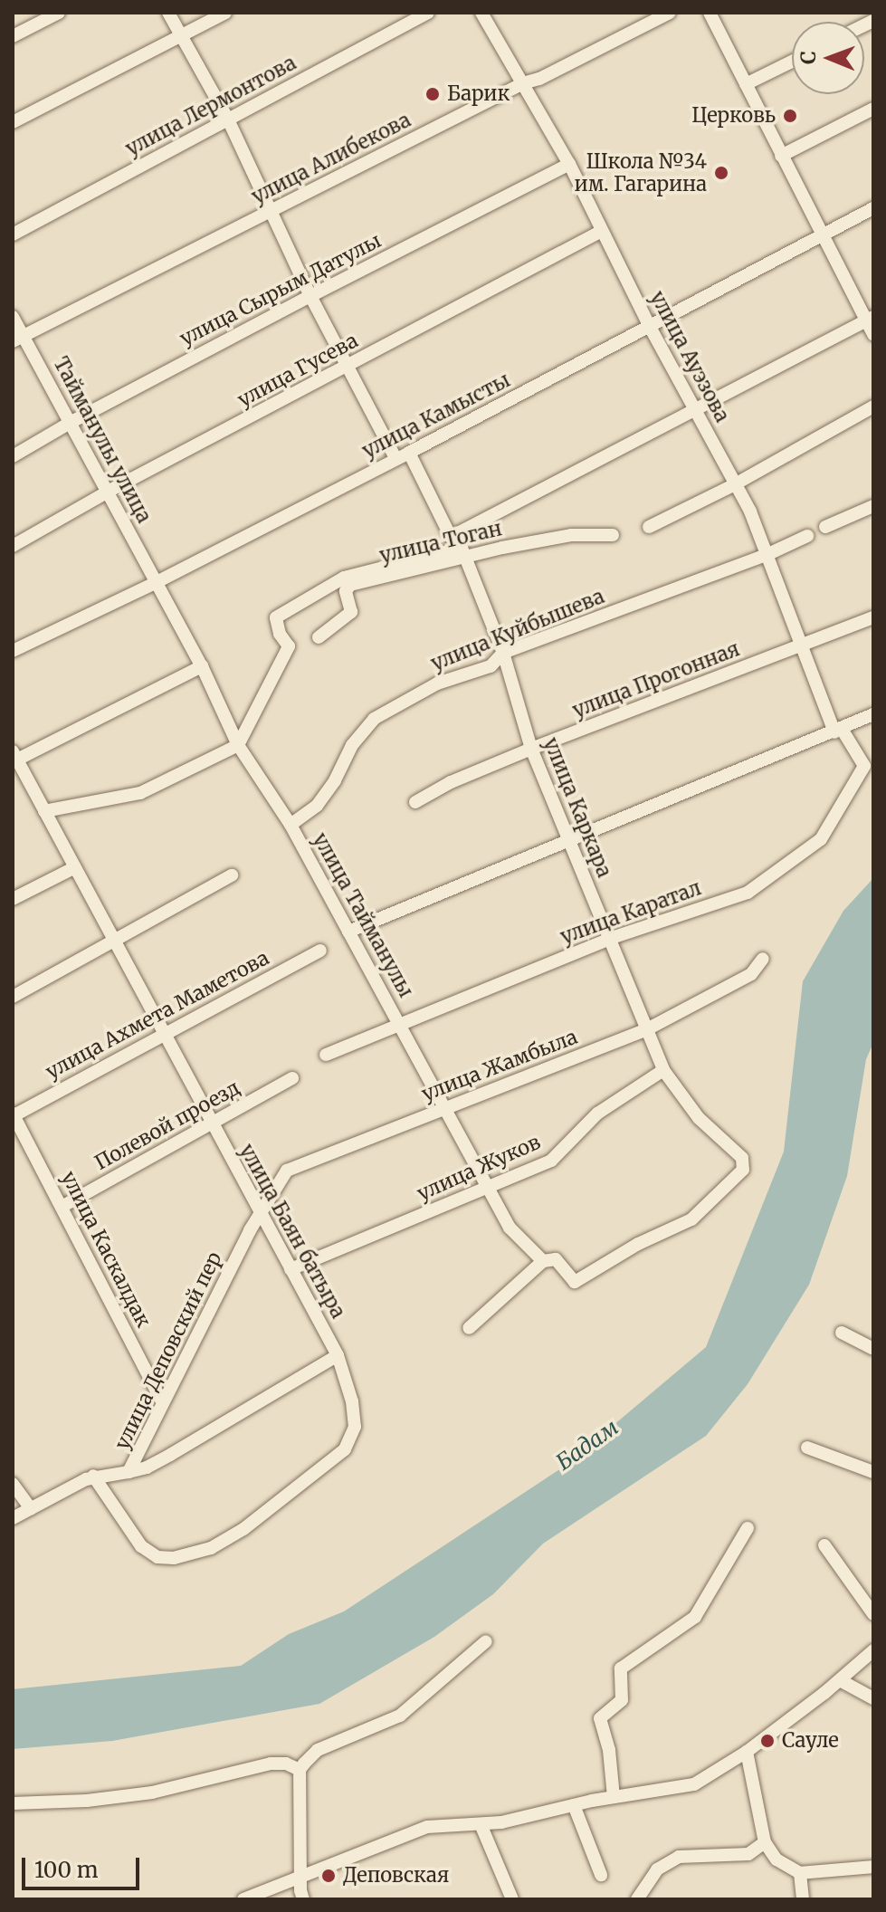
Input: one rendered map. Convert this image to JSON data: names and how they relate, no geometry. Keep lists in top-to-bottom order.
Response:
{
  "streets": {
    "street": [
      "улица Лермонтова",
      "улица Алибекова",
      "улица Сырым Датулы",
      "улица Ауэзова",
      "улица Гусева",
      "улица Камысты",
      "Тайманулы улица",
      "улица Тоган",
      "улица Куйбышева",
      "улица Прогонная",
      "улица Каркара",
      "улица Каратал",
      "улица Тайманулы",
      "улица Ахмета Маметова",
      "улица Жамбыла",
      "Полевой проезд",
      "улица Жуков",
      "улица Баян батыра",
      "улица Каскалдак",
      "улица Деповский пер"
    ]
  },
  "crossings": [
    ["улица Алибекова", "улица Ауэзова"],
    ["улица Алибекова", "Тайманулы улица"],
    ["улица Сырым Датулы", "улица Ауэзова"],
    ["улица Сырым Датулы", "Тайманулы улица"],
    ["улица Ауэзова", "улица Гусева"],
    ["улица Ауэзова", "улица Камысты"],
    ["улица Ауэзова", "улица Куйбышева"],
    ["улица Ауэзова", "улица Прогонная"],
    ["улица Ауэзова", "улица Каратал"],
    ["улица Гусева", "Тайманулы улица"],
    ["улица Камысты", "Тайманулы улица"],
    ["улица Камысты", "улица Каркара"],
    ["улица Камысты", "улица Тайманулы"],
    ["Тайманулы улица", "улица Тайманулы"],
    ["улица Тоган", "улица Каркара"],
    ["улица Куйбышева", "улица Каркара"],
    ["улица Куйбышева", "улица Тайманулы"],
    ["улица Прогонная", "улица Каркара"],
    ["улица Каркара", "улица Каратал"],
    ["улица Каркара", "улица Тайманулы"],
    ["улица Каркара", "улица Жамбыла"],
    ["улица Каркара", "улица Жуков"],
    ["улица Каратал", "улица Тайманулы"],
    ["улица Тайманулы", "улица Жамбыла"],
    ["улица Тайманулы", "улица Жуков"],
    ["улица Ахмета Маметова", "улица Баян батыра"],
    ["улица Ахмета Маметова", "улица Каскалдак"],
    ["улица Жамбыла", "улица Баян батыра"],
    ["улица Жамбыла", "улица Деповский пер"],
    ["Полевой проезд", "улица Баян батыра"],
    ["Полевой проезд", "улица Каскалдак"],
    ["улица Жуков", "улица Баян батыра"],
    ["улица Баян батыра", "улица Деповский пер"],
    ["улица Каскалдак", "улица Деповский пер"]
  ],
  "water": ["Бадам"],
  "places": [
    "Барик",
    "Церковь",
    "Школа №34 им. Гагарина",
    "Сауле",
    "Деповская"
  ],
  "scale_bar": "100 m",
  "north": "left"
}
